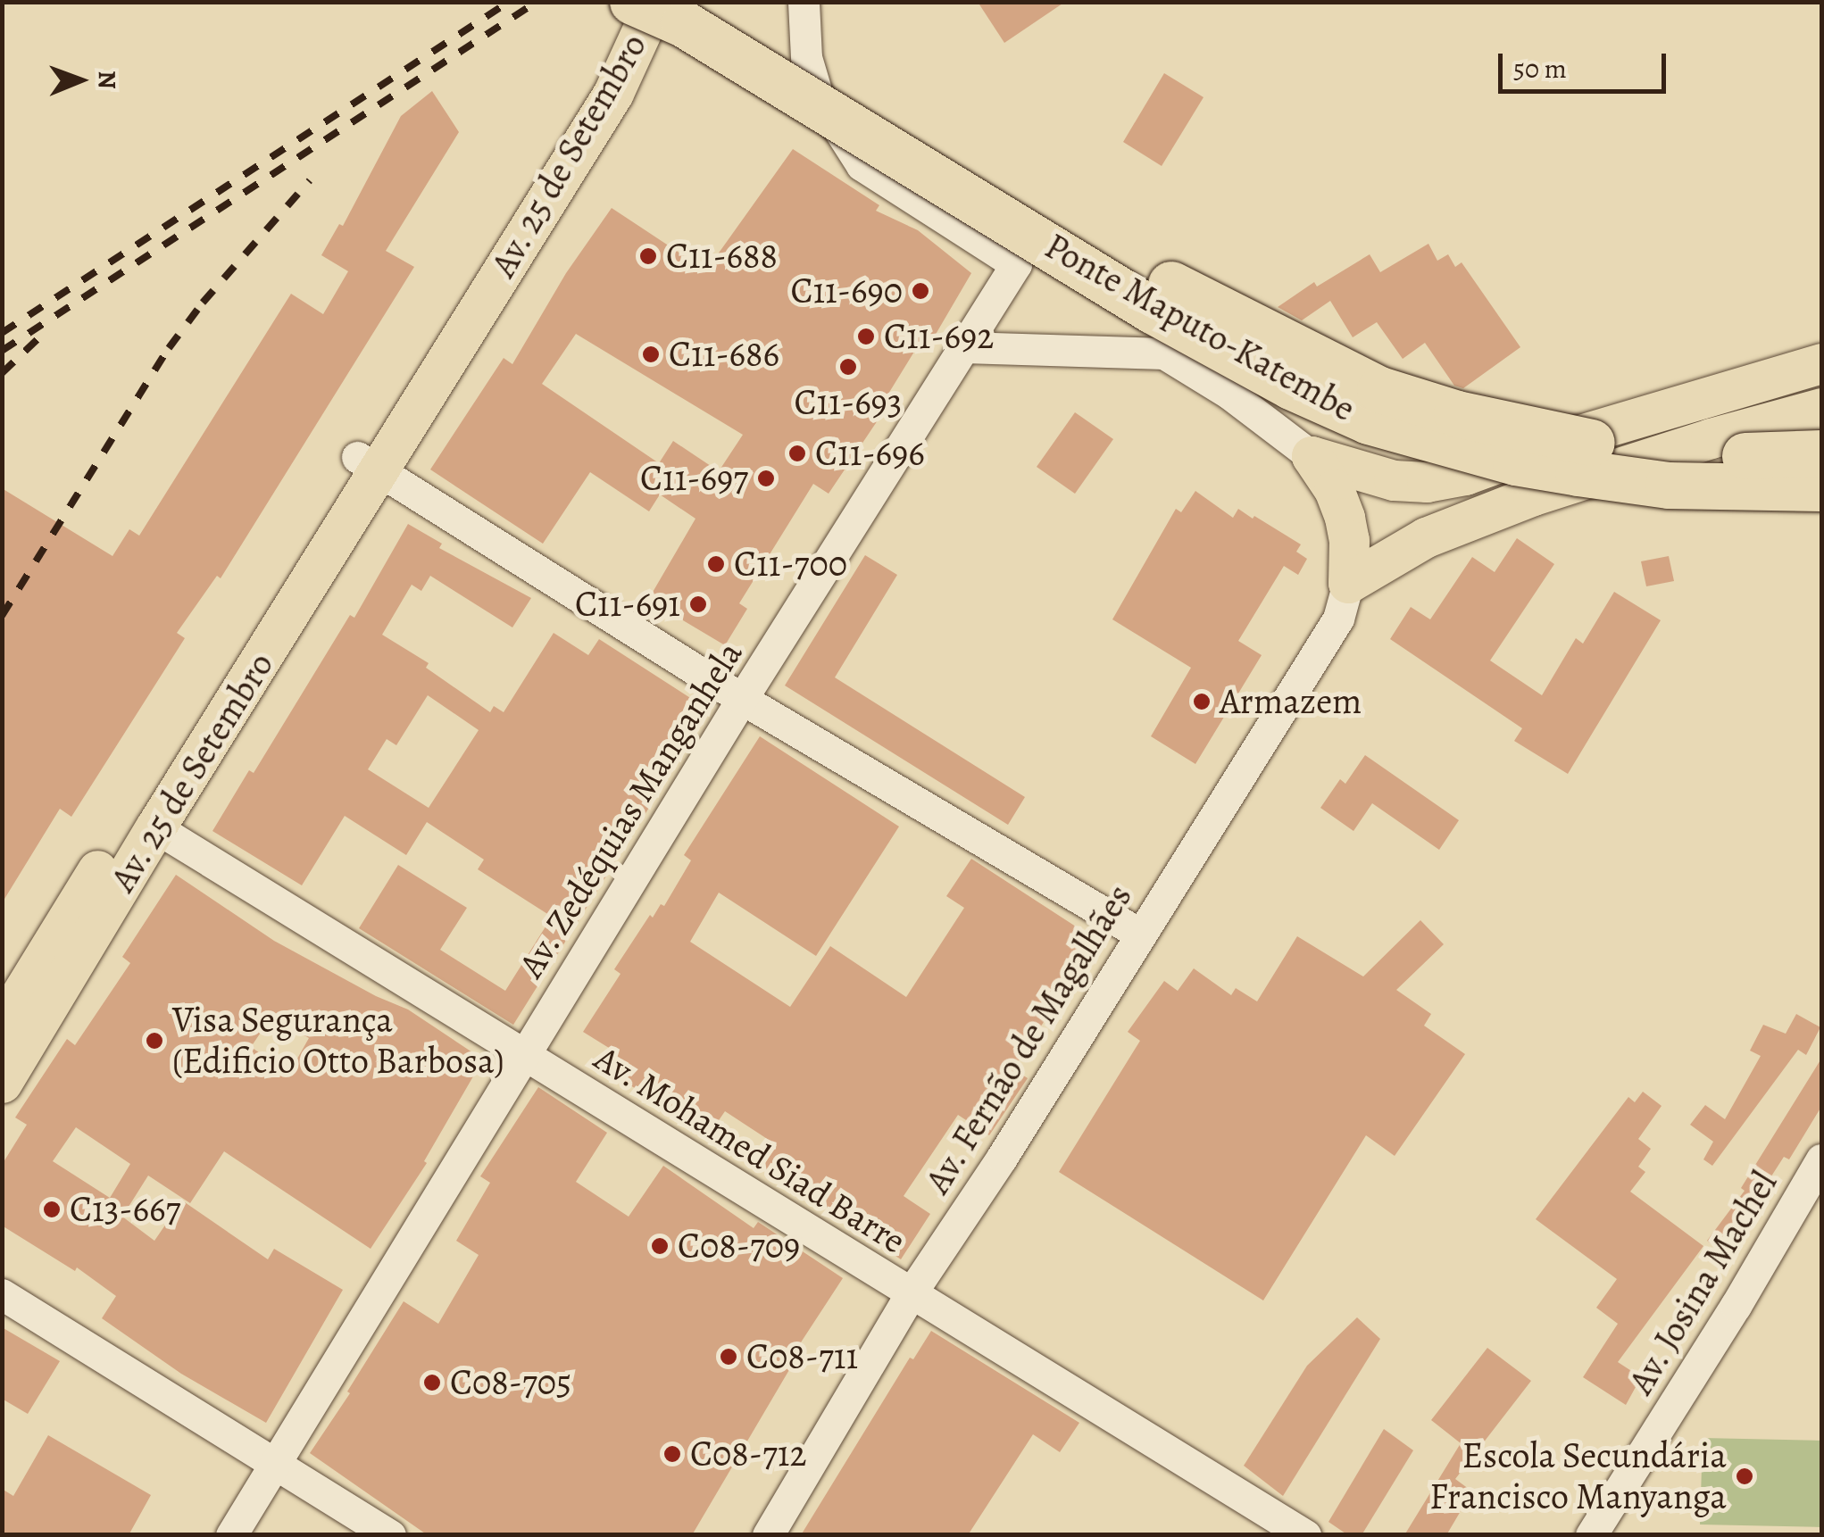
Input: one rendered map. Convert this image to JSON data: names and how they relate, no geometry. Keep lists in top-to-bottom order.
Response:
{
  "streets": {
    "highway": ["Ponte Maputo-Katembe"],
    "main road": ["Av. 25 de Setembro"],
    "street": [
      "Av. Zedéquias Manganhela",
      "Av. Fernão de Magalhães",
      "Av. Mohamed Siad Barre",
      "Av. Josina Machel"
    ]
  },
  "crossings": [
    ["Av. 25 de Setembro", "Ponte Maputo-Katembe"],
    ["Av. 25 de Setembro", "Av. Mohamed Siad Barre"],
    ["Av. Zedéquias Manganhela", "Av. Mohamed Siad Barre"],
    ["Av. Fernão de Magalhães", "Av. Mohamed Siad Barre"]
  ],
  "places": [
    "C11-688",
    "C11-690",
    "C11-692",
    "C11-686",
    "C11-693",
    "C11-696",
    "C11-697",
    "C11-700",
    "C11-691",
    "Armazem",
    "Visa Segurança (Edificio Otto Barbosa)",
    "C13-667",
    "C08-709",
    "C08-711",
    "C08-705",
    "C08-712",
    "Escola Secundária Francisco Manyanga"
  ],
  "scale_bar": "50 m",
  "north": "right"
}
